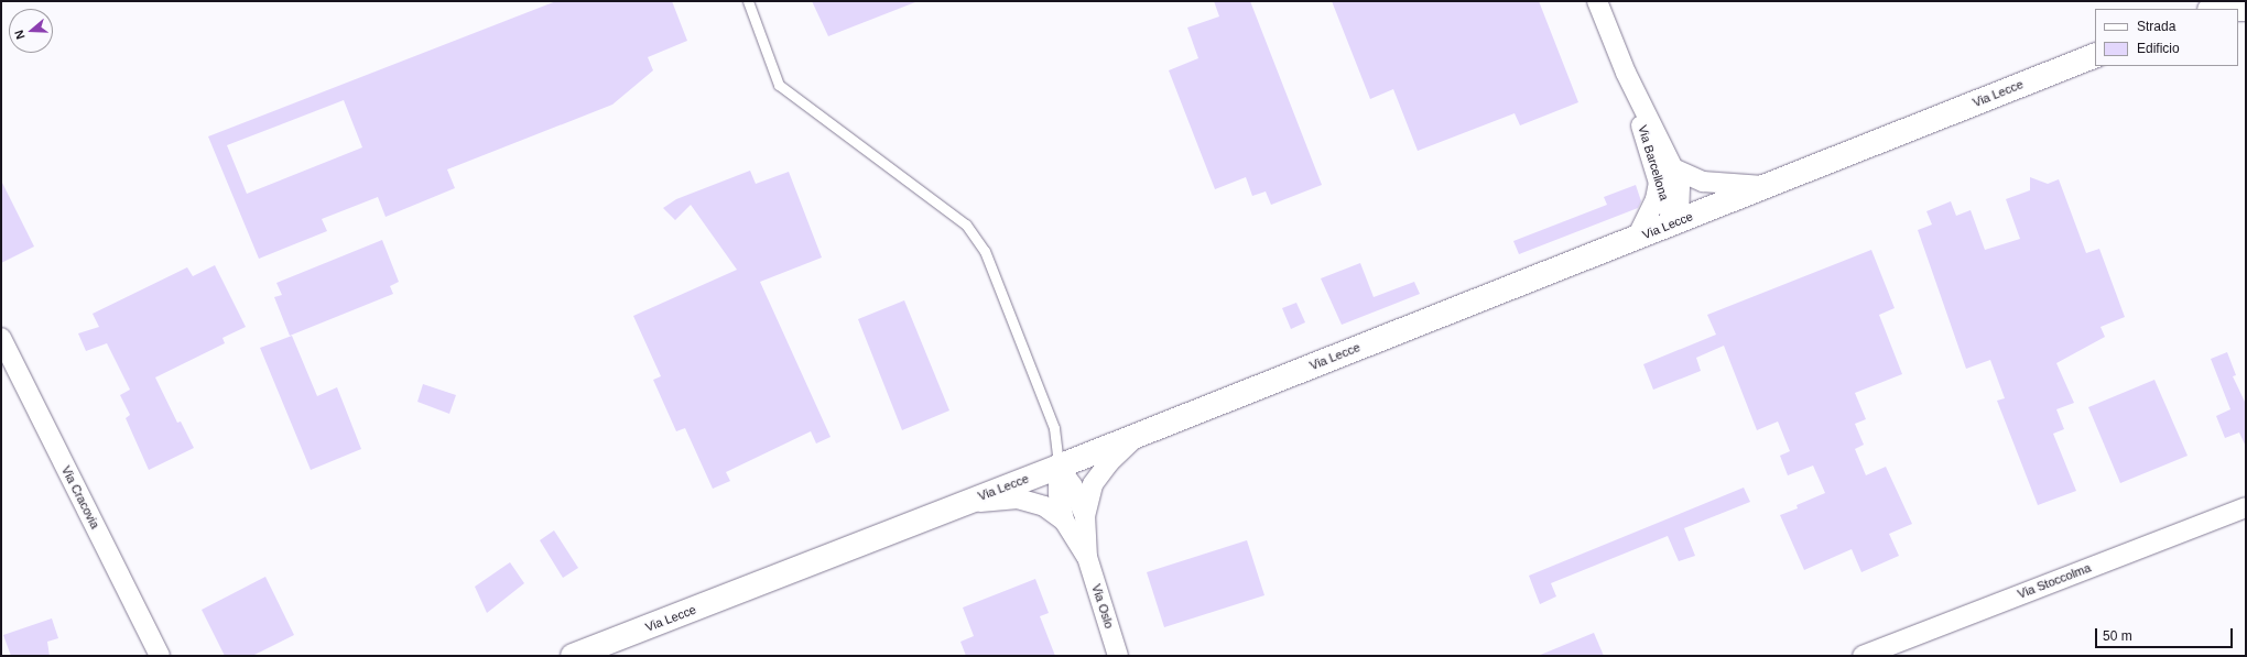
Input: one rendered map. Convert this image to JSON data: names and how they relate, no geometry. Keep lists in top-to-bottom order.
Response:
{
  "streets": {
    "main road": ["Via Lecce"],
    "street": [
      "Via Barcellona",
      "Via Cracovia",
      "Via Stoccolma",
      "Via Oslo"
    ]
  },
  "crossings": [
    ["Via Lecce", "Via Barcellona"]
  ],
  "legend": ["Strada", "Edificio"],
  "scale_bar": "50 m",
  "north": "left"
}
